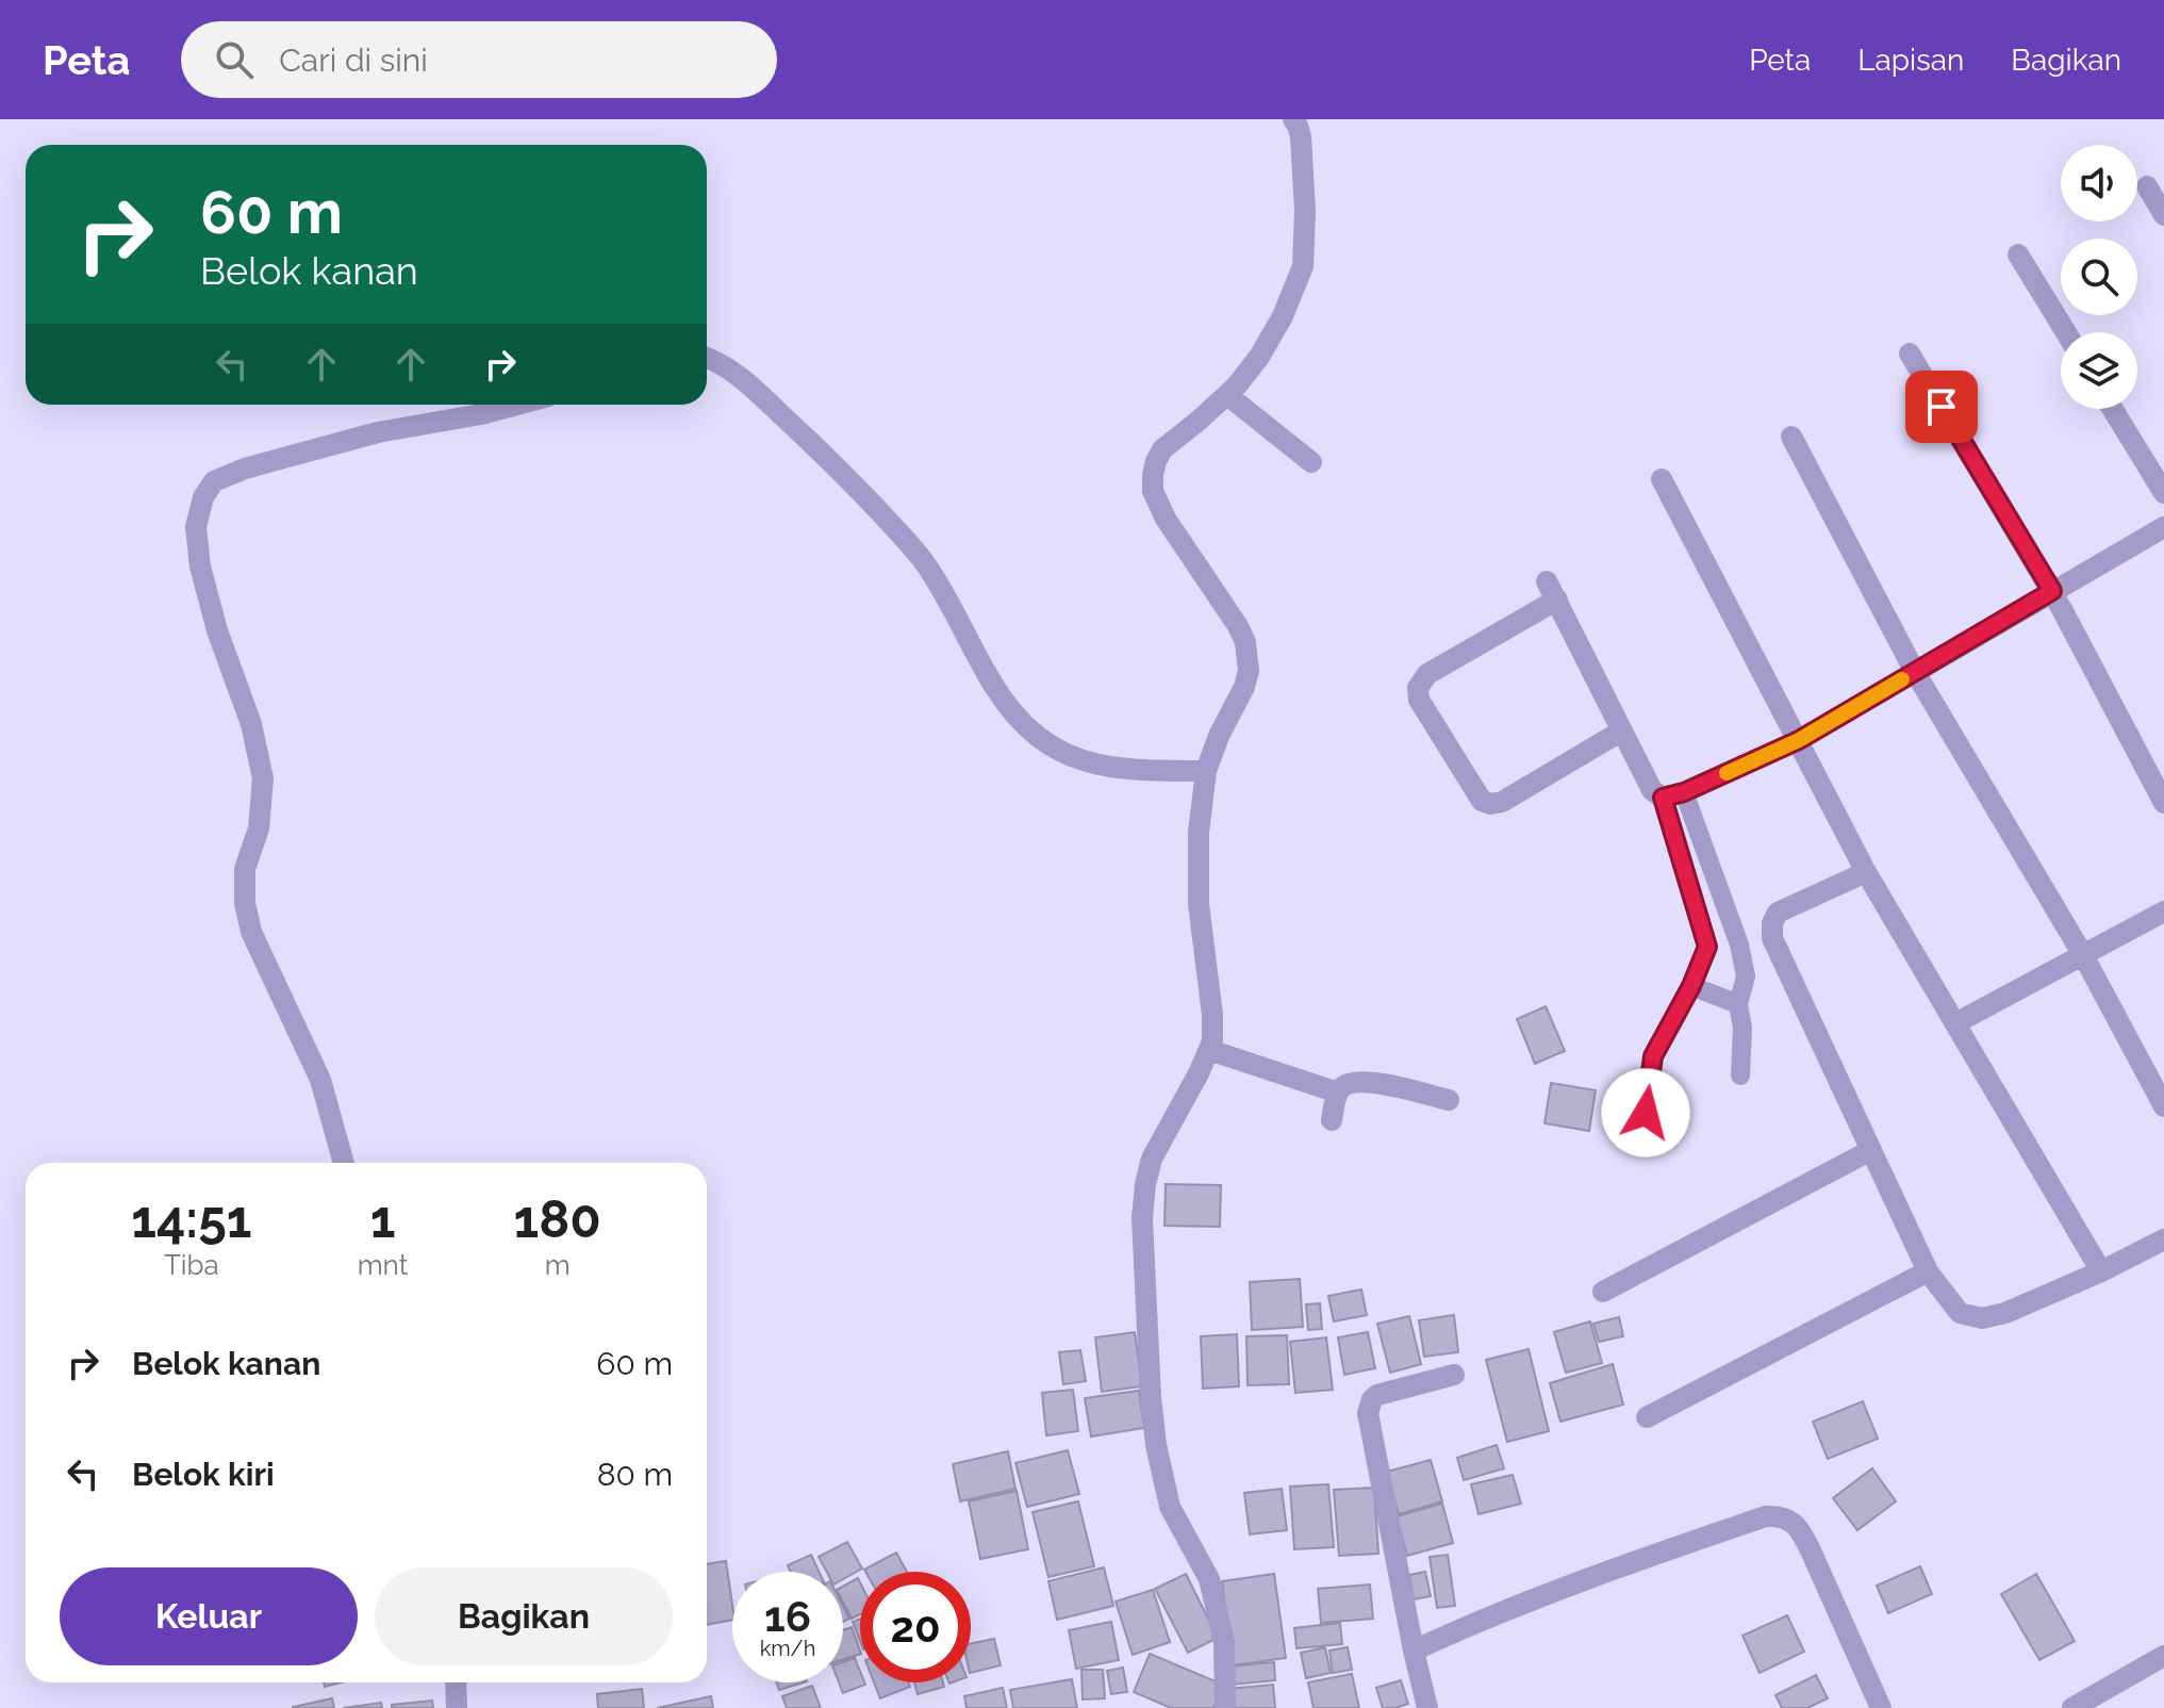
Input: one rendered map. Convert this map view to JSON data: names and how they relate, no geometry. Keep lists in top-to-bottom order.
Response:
{
  "page": {
    "header": "Peta",
    "search": "Cari di sini",
    "nav": ["Peta", "Lapisan", "Bagikan"],
    "turn": ["60 m", "Belok kanan"],
    "eta": [
      "14:51",
      "Tiba",
      "1",
      "mnt",
      "180",
      "m"
    ],
    "list": [
      {
        "name": "Belok kanan",
        "value": "60 m"
      },
      {
        "name": "Belok kiri",
        "value": "80 m"
      }
    ],
    "buttons": ["Keluar", "Bagikan"],
    "speed": "16 km/h",
    "limit": "20"
  }
}
